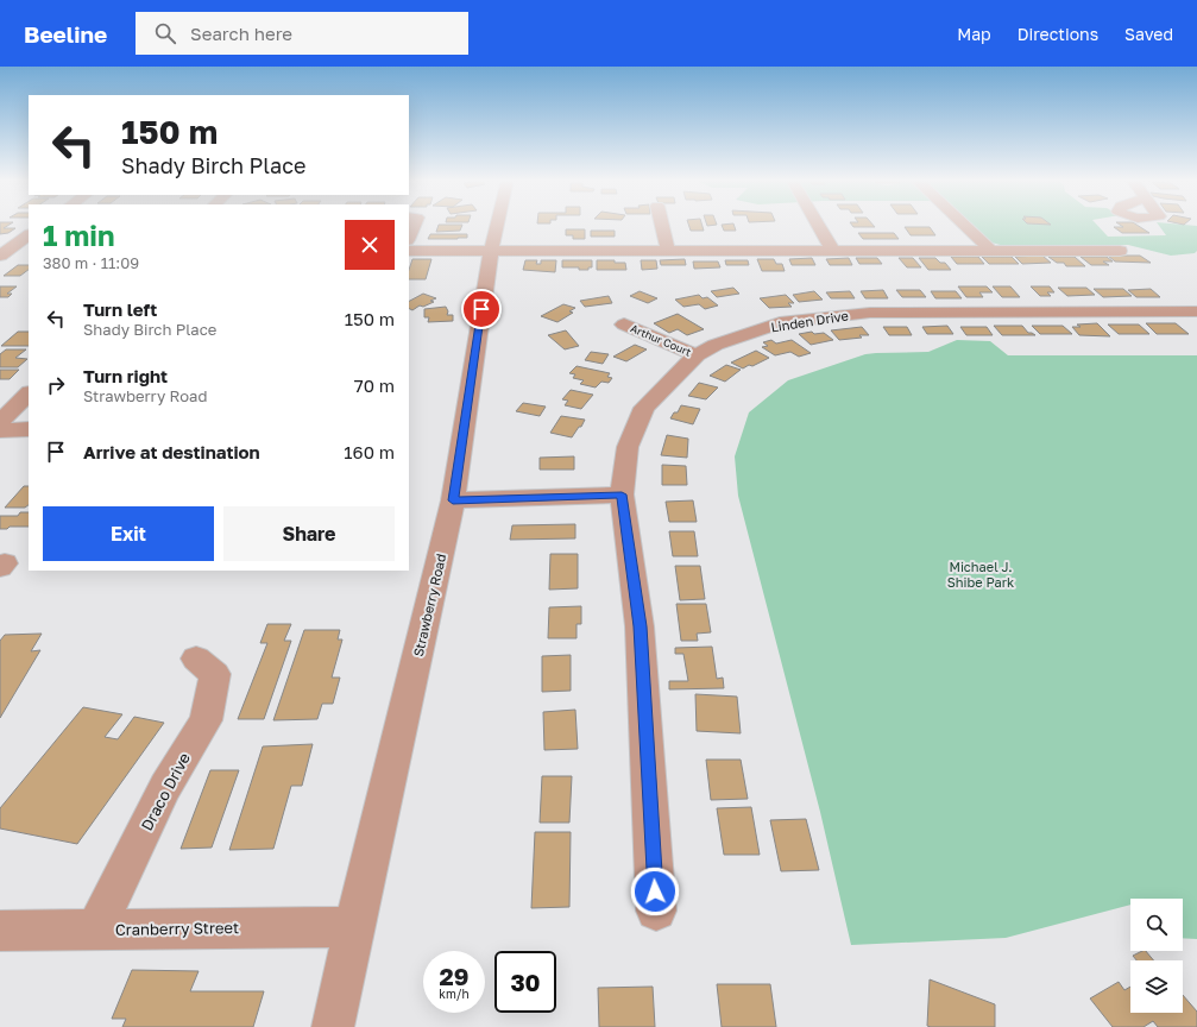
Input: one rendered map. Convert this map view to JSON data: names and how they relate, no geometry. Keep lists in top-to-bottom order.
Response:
{
  "streets": {
    "street": [
      "Linden Drive",
      "Arthur Court",
      "Strawberry Road",
      "Draco Drive",
      "Cranberry Street"
    ]
  },
  "crossings": [
    ["Linden Drive", "Arthur Court"],
    ["Strawberry Road", "Cranberry Street"],
    ["Draco Drive", "Cranberry Street"]
  ],
  "parks": ["Michael J. Shibe Park"],
  "page": {
    "header": "Beeline",
    "search": "Search here",
    "nav": ["Map", "Directions", "Saved"],
    "turn": ["150 m", "Shady Birch Place"],
    "heading": ["1 min", "380 m · 11:09"],
    "list": [
      {
        "name": "Turn left",
        "note": "Shady Birch Place",
        "value": "150 m"
      },
      {
        "name": "Turn right",
        "note": "Strawberry Road",
        "value": "70 m"
      },
      {
        "name": "Arrive at destination",
        "value": "160 m"
      }
    ],
    "buttons": ["Exit", "Share"],
    "speed": "29 km/h",
    "limit": "30"
  }
}
